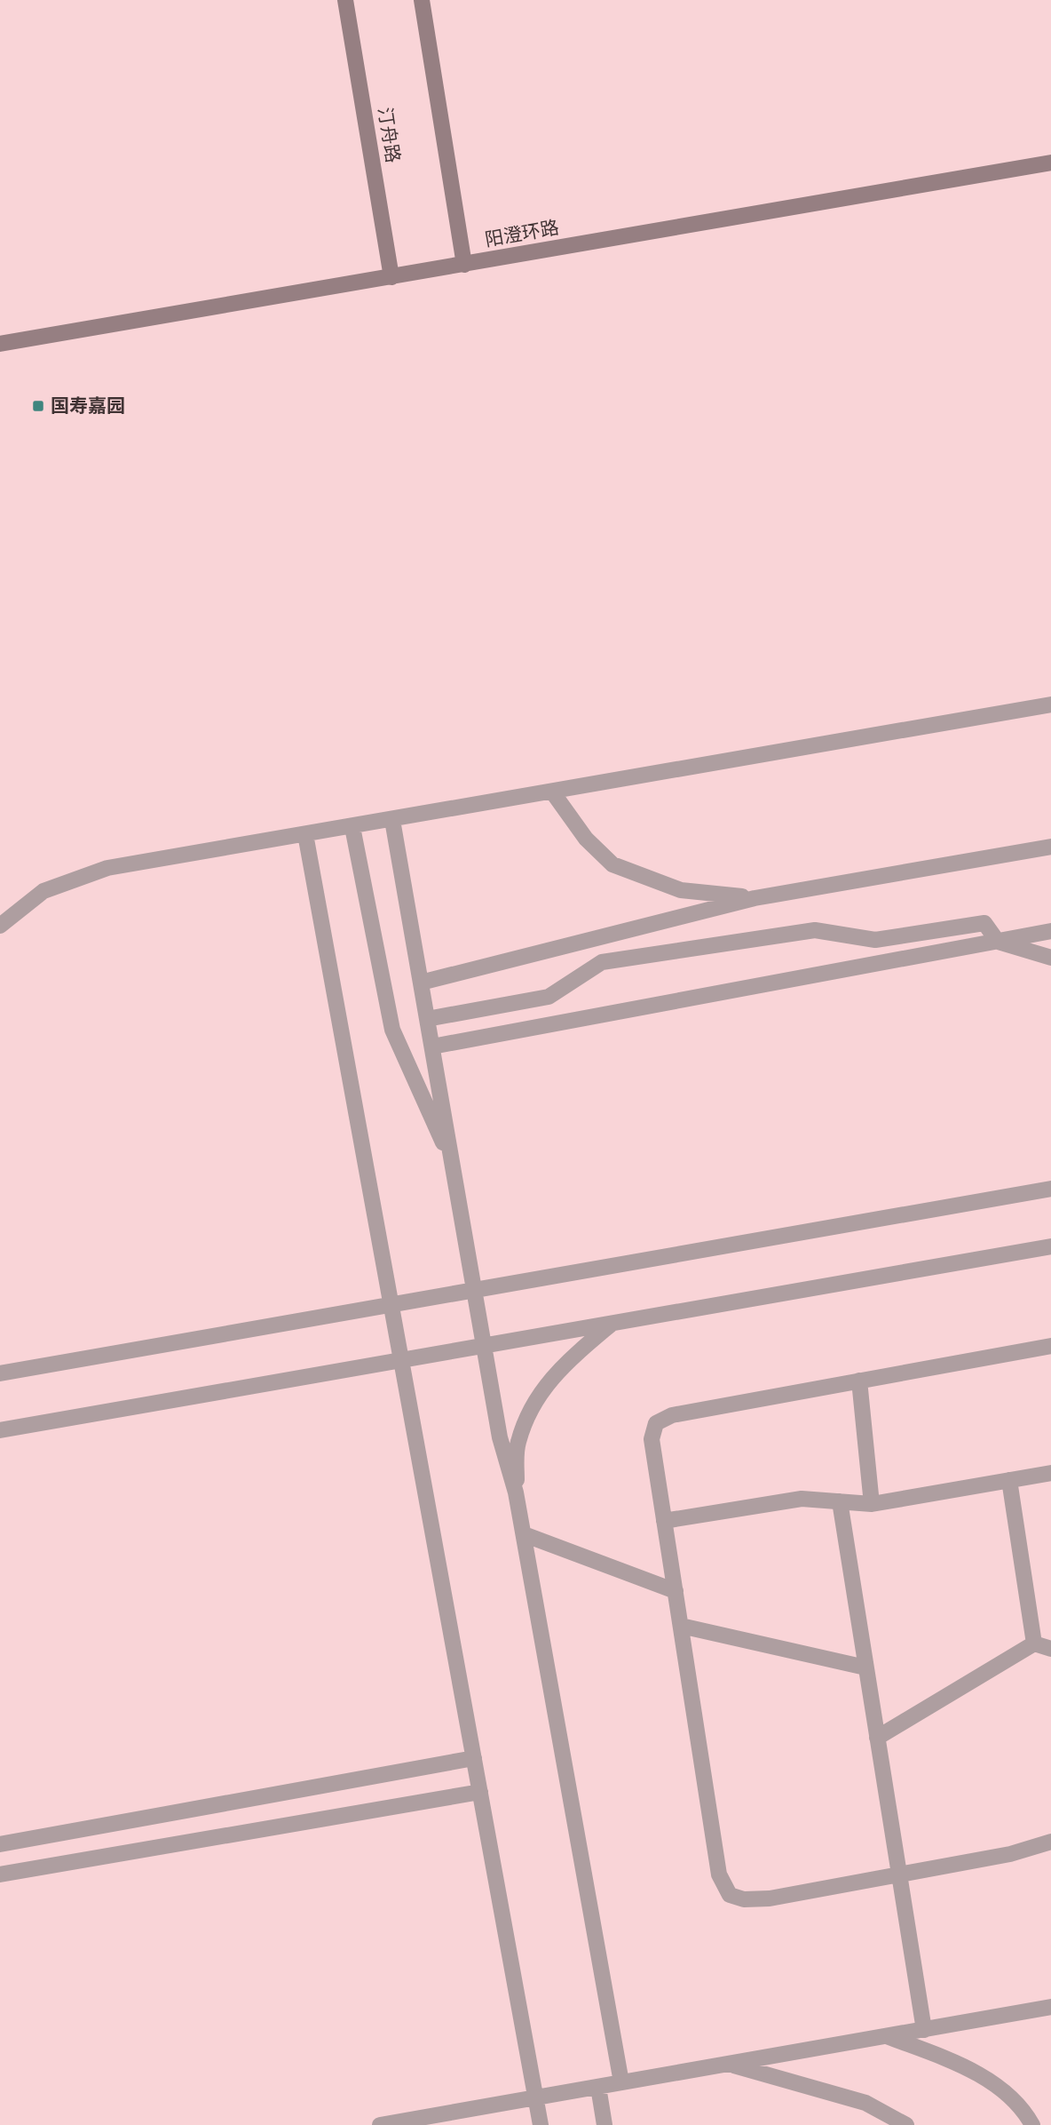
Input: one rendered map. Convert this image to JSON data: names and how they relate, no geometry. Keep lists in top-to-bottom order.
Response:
{
  "streets": {
    "main road": ["汀舟路", "阳澄环路"]
  },
  "crossings": [
    ["汀舟路", "阳澄环路"]
  ],
  "places": {
    "transit": ["国寿嘉园"]
  }
}
